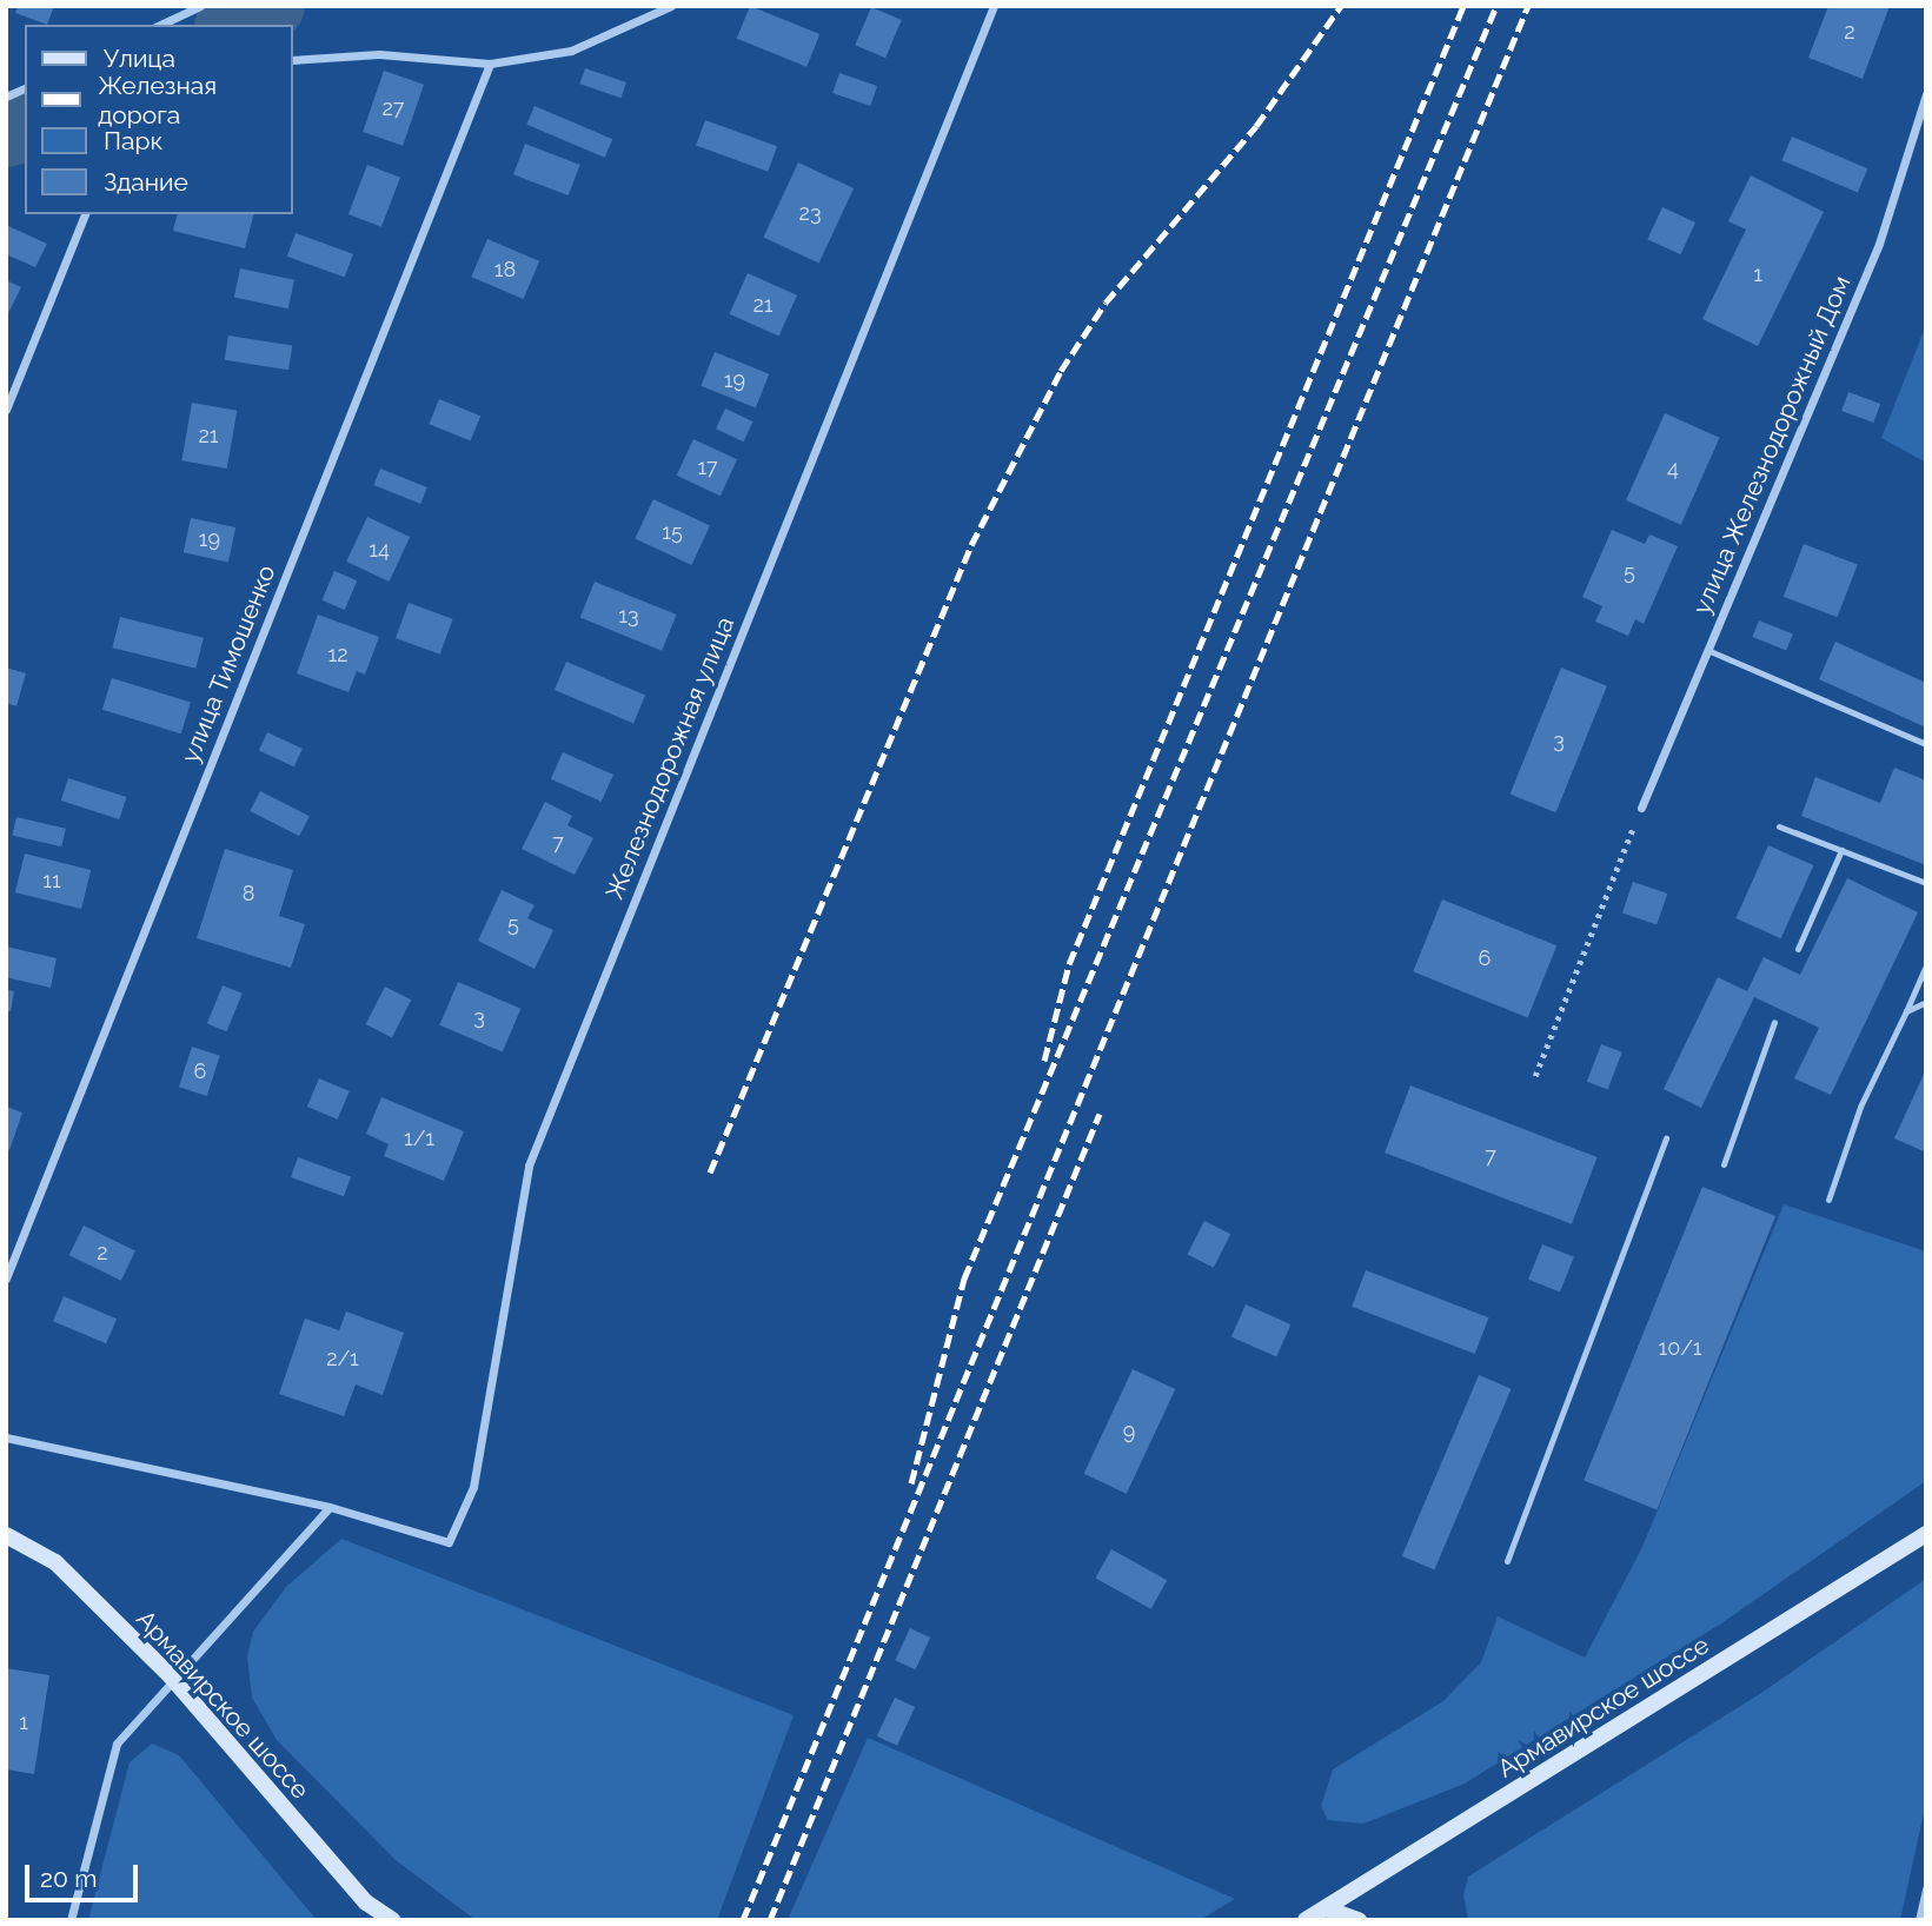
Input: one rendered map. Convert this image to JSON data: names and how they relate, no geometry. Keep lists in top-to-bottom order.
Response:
{
  "streets": {
    "main road": ["Армавирское шоссе"],
    "street": ["улица Железнодорожный Дом", "улица Тимошенко", "Железнодорожная улица"]
  },
  "house_numbers": [
    "2",
    "27",
    "23",
    "18",
    "1",
    "21",
    "19",
    "21",
    "17",
    "4",
    "15",
    "19",
    "14",
    "5",
    "13",
    "12",
    "3",
    "7",
    "11",
    "8",
    "5",
    "6",
    "3",
    "6",
    "1/1",
    "7",
    "2",
    "10/1",
    "2/1",
    "9",
    "1"
  ],
  "legend": [
    "Улица",
    "Железная дорога",
    "Парк",
    "Здание"
  ],
  "scale_bar": "20 m"
}
